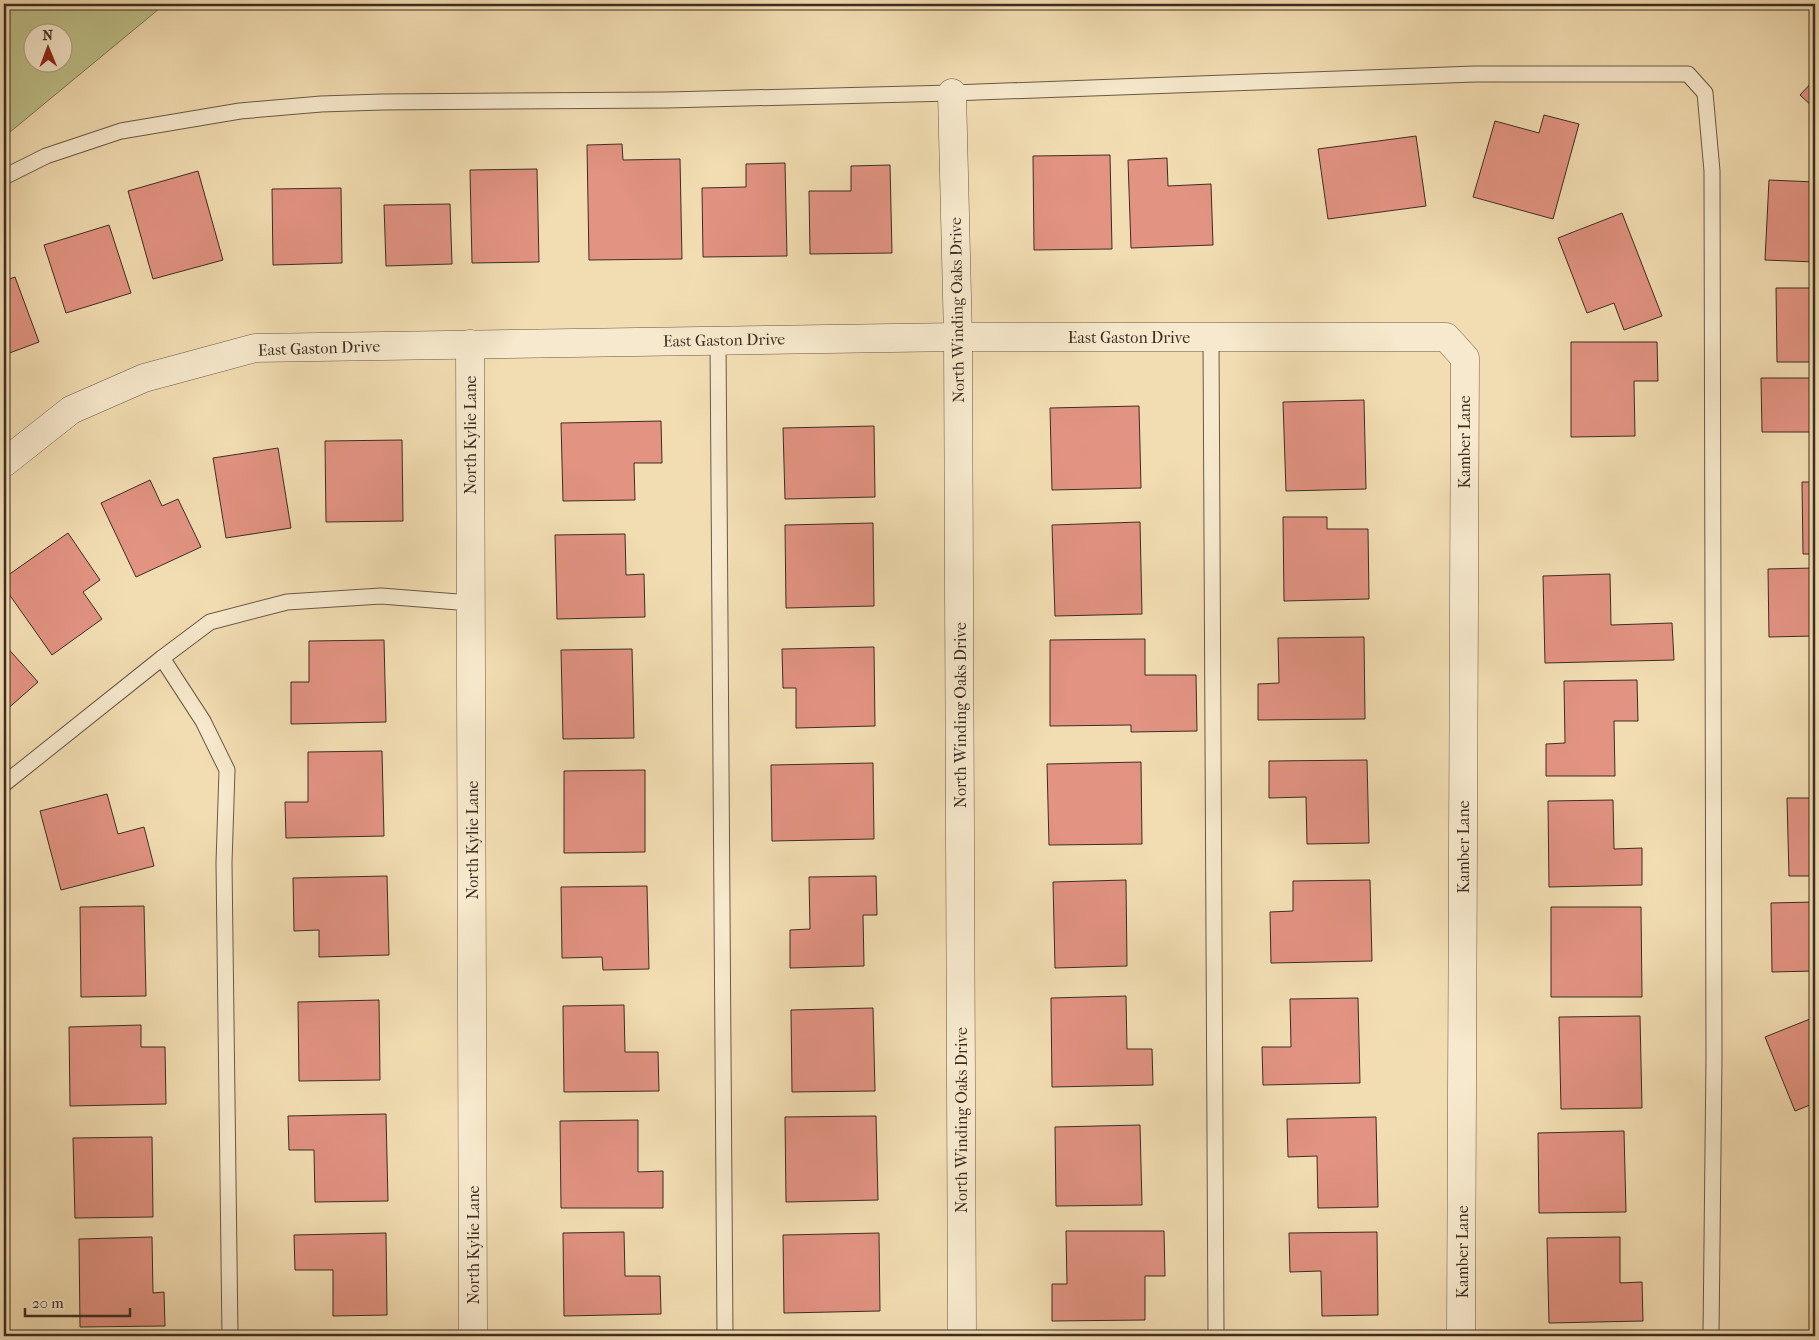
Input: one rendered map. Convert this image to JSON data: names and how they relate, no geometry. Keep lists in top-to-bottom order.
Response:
{
  "streets": {
    "street": [
      "North Winding Oaks Drive",
      "East Gaston Drive",
      "North Kylie Lane",
      "Kamber Lane"
    ]
  },
  "crossings": [
    ["North Winding Oaks Drive", "East Gaston Drive"],
    ["East Gaston Drive", "North Kylie Lane"],
    ["East Gaston Drive", "Kamber Lane"]
  ],
  "scale_bar": "20 m",
  "north": "top"
}
